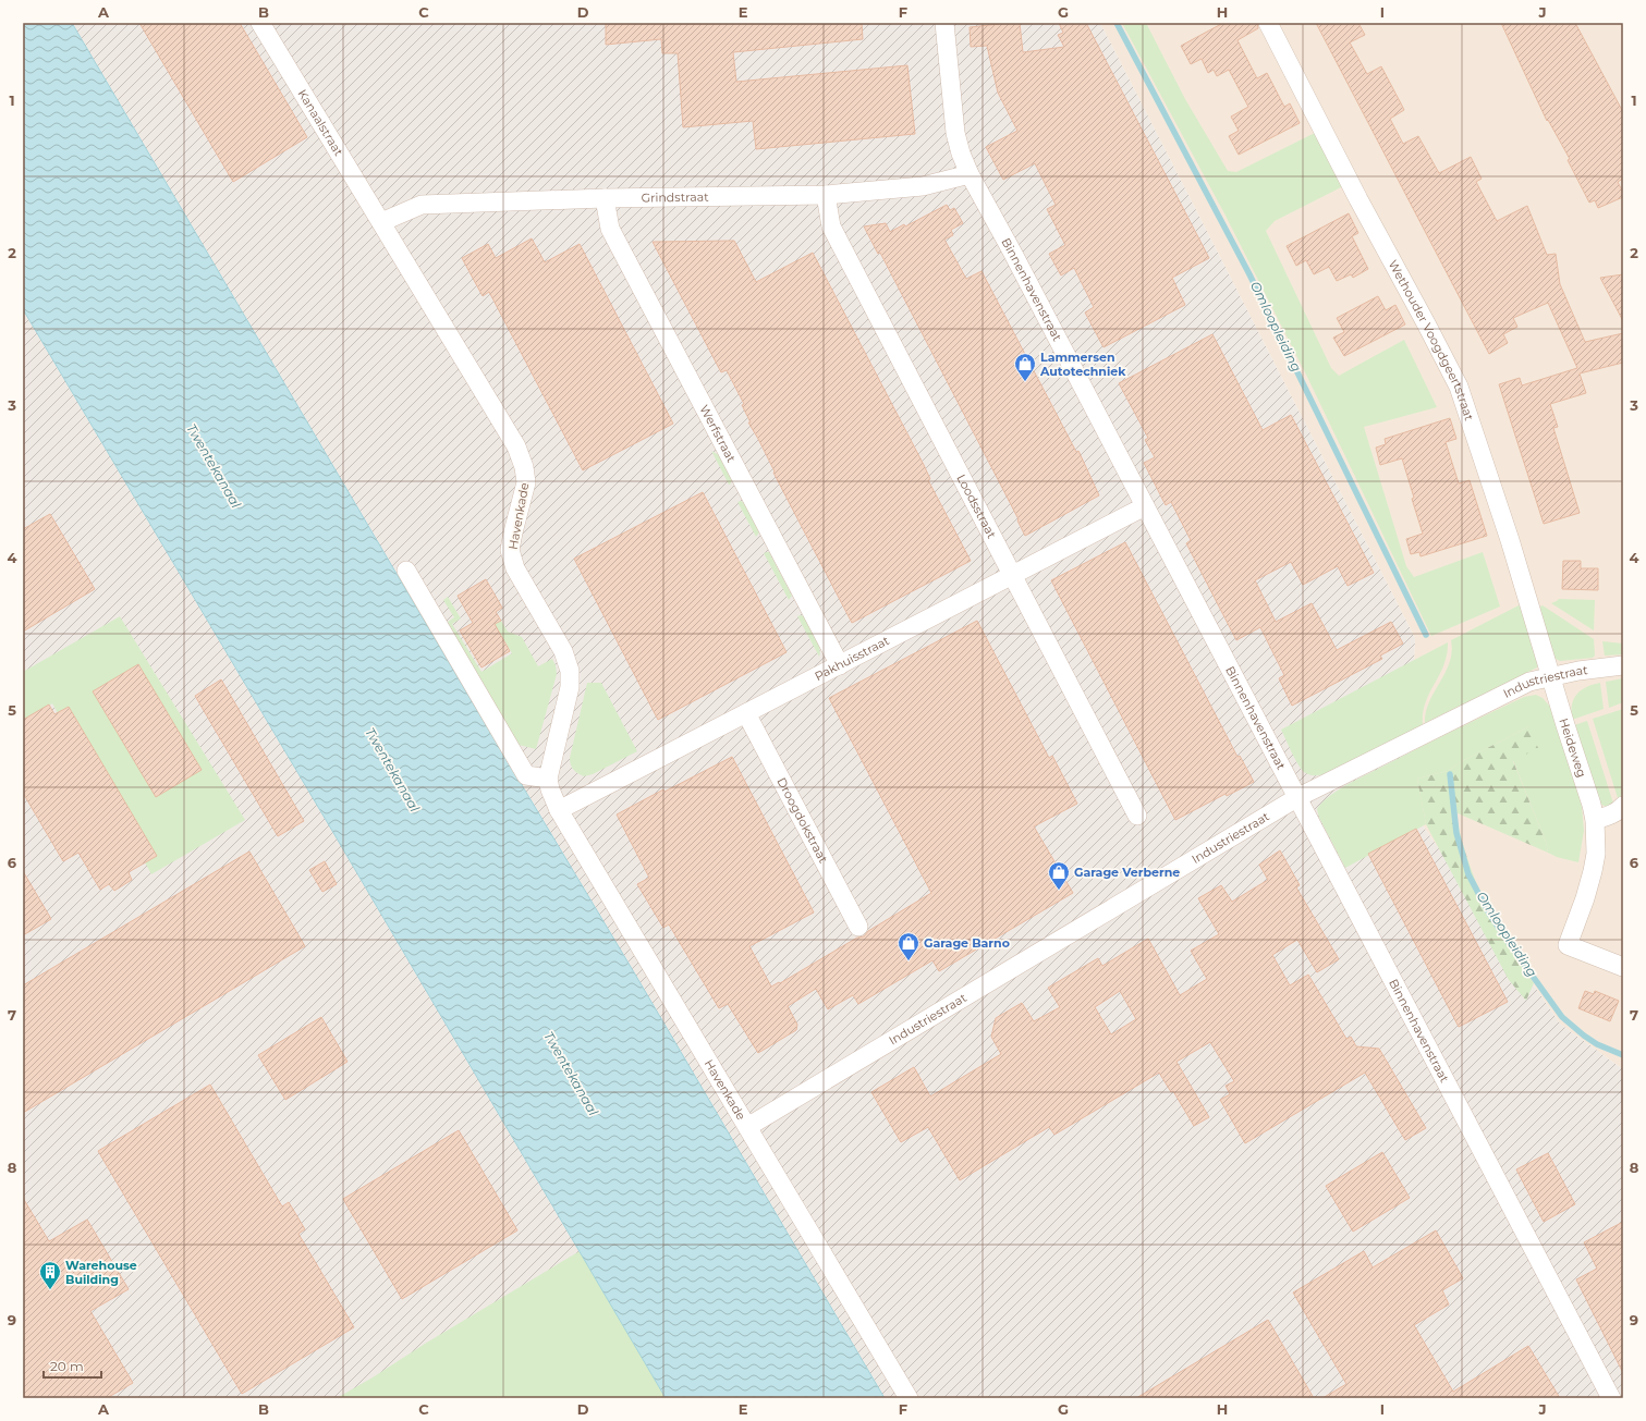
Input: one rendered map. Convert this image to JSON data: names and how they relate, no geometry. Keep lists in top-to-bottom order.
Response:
{
  "streets": {
    "street": [
      "Kanaalstraat",
      "Grindstraat",
      "Binnenhavenstraat",
      "Wethouder Voogdgeertstraat",
      "Werfstraat",
      "Loodsstraat",
      "Havenkade",
      "Pakhuisstraat",
      "Industriestraat",
      "Heideweg",
      "Droogdokstraat"
    ]
  },
  "crossings": [
    ["Kanaalstraat", "Grindstraat"],
    ["Kanaalstraat", "Havenkade"],
    ["Grindstraat", "Binnenhavenstraat"],
    ["Grindstraat", "Werfstraat"],
    ["Grindstraat", "Loodsstraat"],
    ["Grindstraat", "Havenkade"],
    ["Binnenhavenstraat", "Pakhuisstraat"],
    ["Binnenhavenstraat", "Industriestraat"],
    ["Wethouder Voogdgeertstraat", "Industriestraat"],
    ["Wethouder Voogdgeertstraat", "Heideweg"],
    ["Werfstraat", "Pakhuisstraat"],
    ["Loodsstraat", "Pakhuisstraat"],
    ["Havenkade", "Pakhuisstraat"],
    ["Havenkade", "Industriestraat"],
    ["Pakhuisstraat", "Droogdokstraat"],
    ["Industriestraat", "Heideweg"]
  ],
  "water": ["Omloopleiding", "Twentekanaal"],
  "places": {
    "shop": ["Lammersen Autotechniek", "Garage Verberne", "Garage Barno"],
    "building": ["Warehouse Building"]
  },
  "scale_bar": "20 m",
  "grid": {
    "columns": [
      "A",
      "B",
      "C",
      "D",
      "E",
      "F",
      "G",
      "H",
      "I",
      "J"
    ],
    "rows": [
      "1",
      "2",
      "3",
      "4",
      "5",
      "6",
      "7",
      "8",
      "9"
    ]
  }
}
